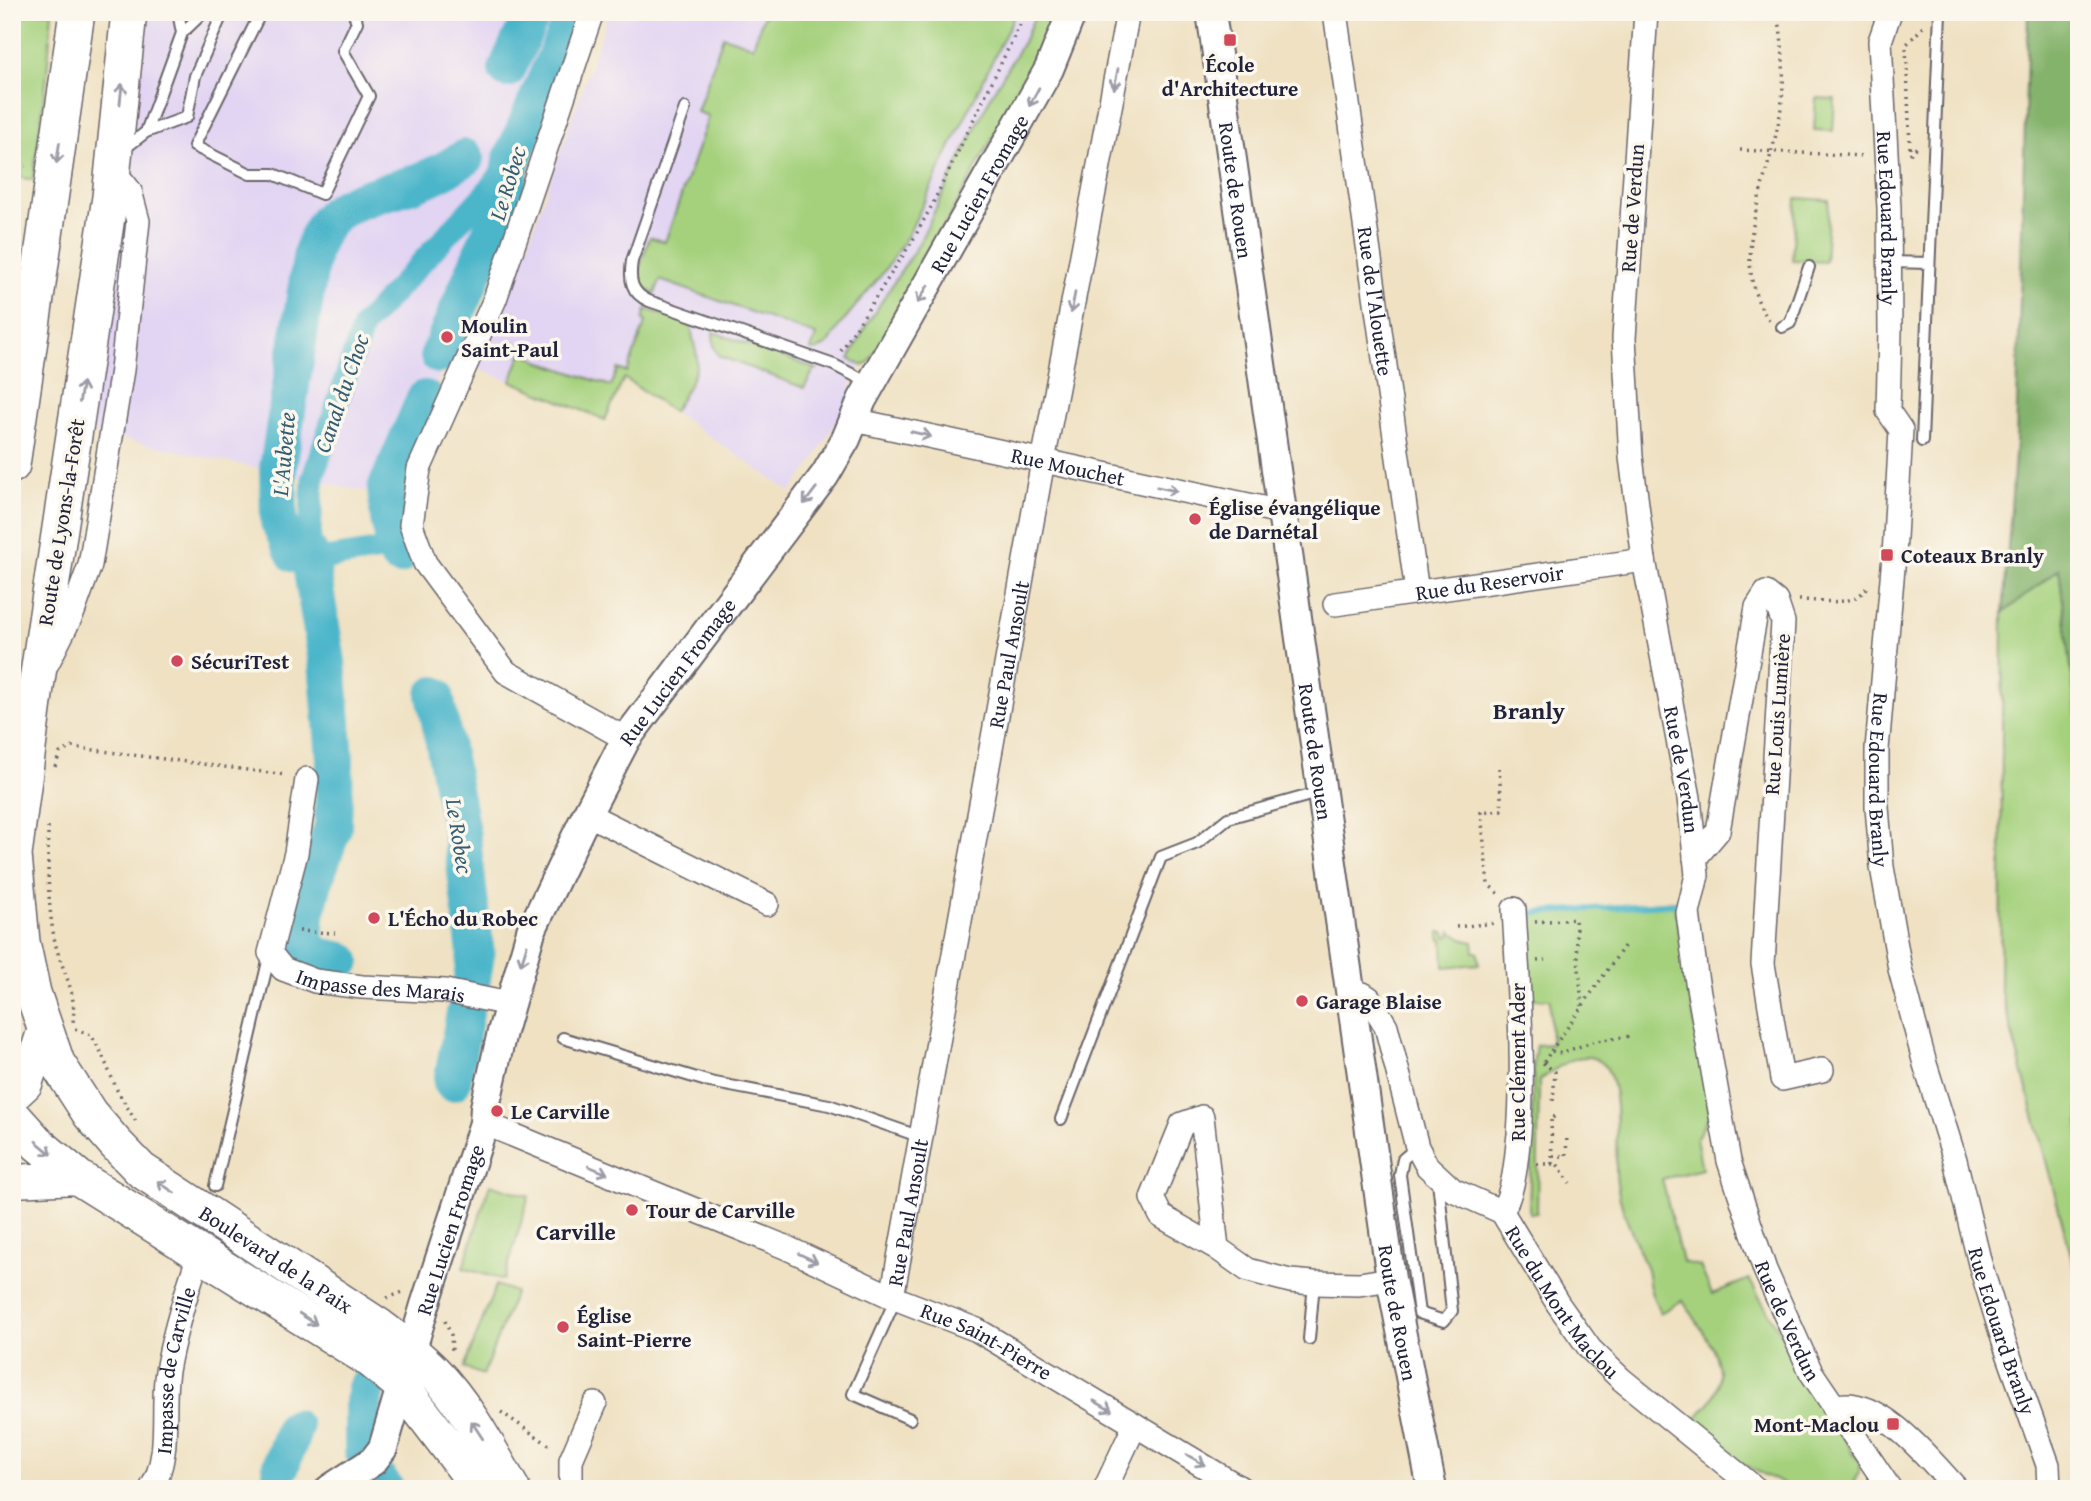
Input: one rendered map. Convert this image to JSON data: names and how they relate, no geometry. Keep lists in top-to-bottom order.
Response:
{
  "streets": {
    "main road": ["Route de Lyons-la-Forêt", "Boulevard de la Paix"],
    "street": [
      "Route de Rouen",
      "Rue Lucien Fromage",
      "Rue de Verdun",
      "Rue Edouard Branly",
      "Rue de l'Alouette",
      "Rue Mouchet",
      "Rue du Reservoir",
      "Rue Paul Ansoult",
      "Rue Louis Lumière",
      "Impasse des Marais",
      "Rue Clément Ader",
      "Rue du Mont Maclou",
      "Rue Saint-Pierre",
      "Impasse de Carville"
    ]
  },
  "crossings": [
    ["Route de Rouen", "Rue Mouchet"],
    ["Route de Rouen", "Rue du Mont Maclou"],
    ["Rue Lucien Fromage", "Rue Mouchet"],
    ["Rue Lucien Fromage", "Impasse des Marais"],
    ["Rue Lucien Fromage", "Boulevard de la Paix"],
    ["Rue Lucien Fromage", "Rue Saint-Pierre"],
    ["Rue de Verdun", "Rue du Reservoir"],
    ["Rue de Verdun", "Rue Louis Lumière"],
    ["Rue de l'Alouette", "Rue du Reservoir"],
    ["Rue Mouchet", "Rue Paul Ansoult"],
    ["Route de Lyons-la-Forêt", "Boulevard de la Paix"],
    ["Rue Paul Ansoult", "Rue Saint-Pierre"],
    ["Rue Clément Ader", "Rue du Mont Maclou"],
    ["Boulevard de la Paix", "Impasse de Carville"]
  ],
  "one_way": [
    "Rue Lucien Fromage",
    "Rue Mouchet",
    "Rue Paul Ansoult",
    "Rue Saint-Pierre"
  ],
  "districts": ["Branly", "Carville"],
  "water": ["Le Robec", "Canal du Choc", "L'Aubette"],
  "places": {
    "transit": ["École d'Architecture", "Coteaux Branly", "Mont-Maclou"],
    "other": [
      "Moulin Saint-Paul",
      "Église évangélique de Darnétal",
      "SécuriTest",
      "L'Écho du Robec",
      "Garage Blaise",
      "Le Carville",
      "Tour de Carville",
      "Église Saint-Pierre"
    ]
  }
}
